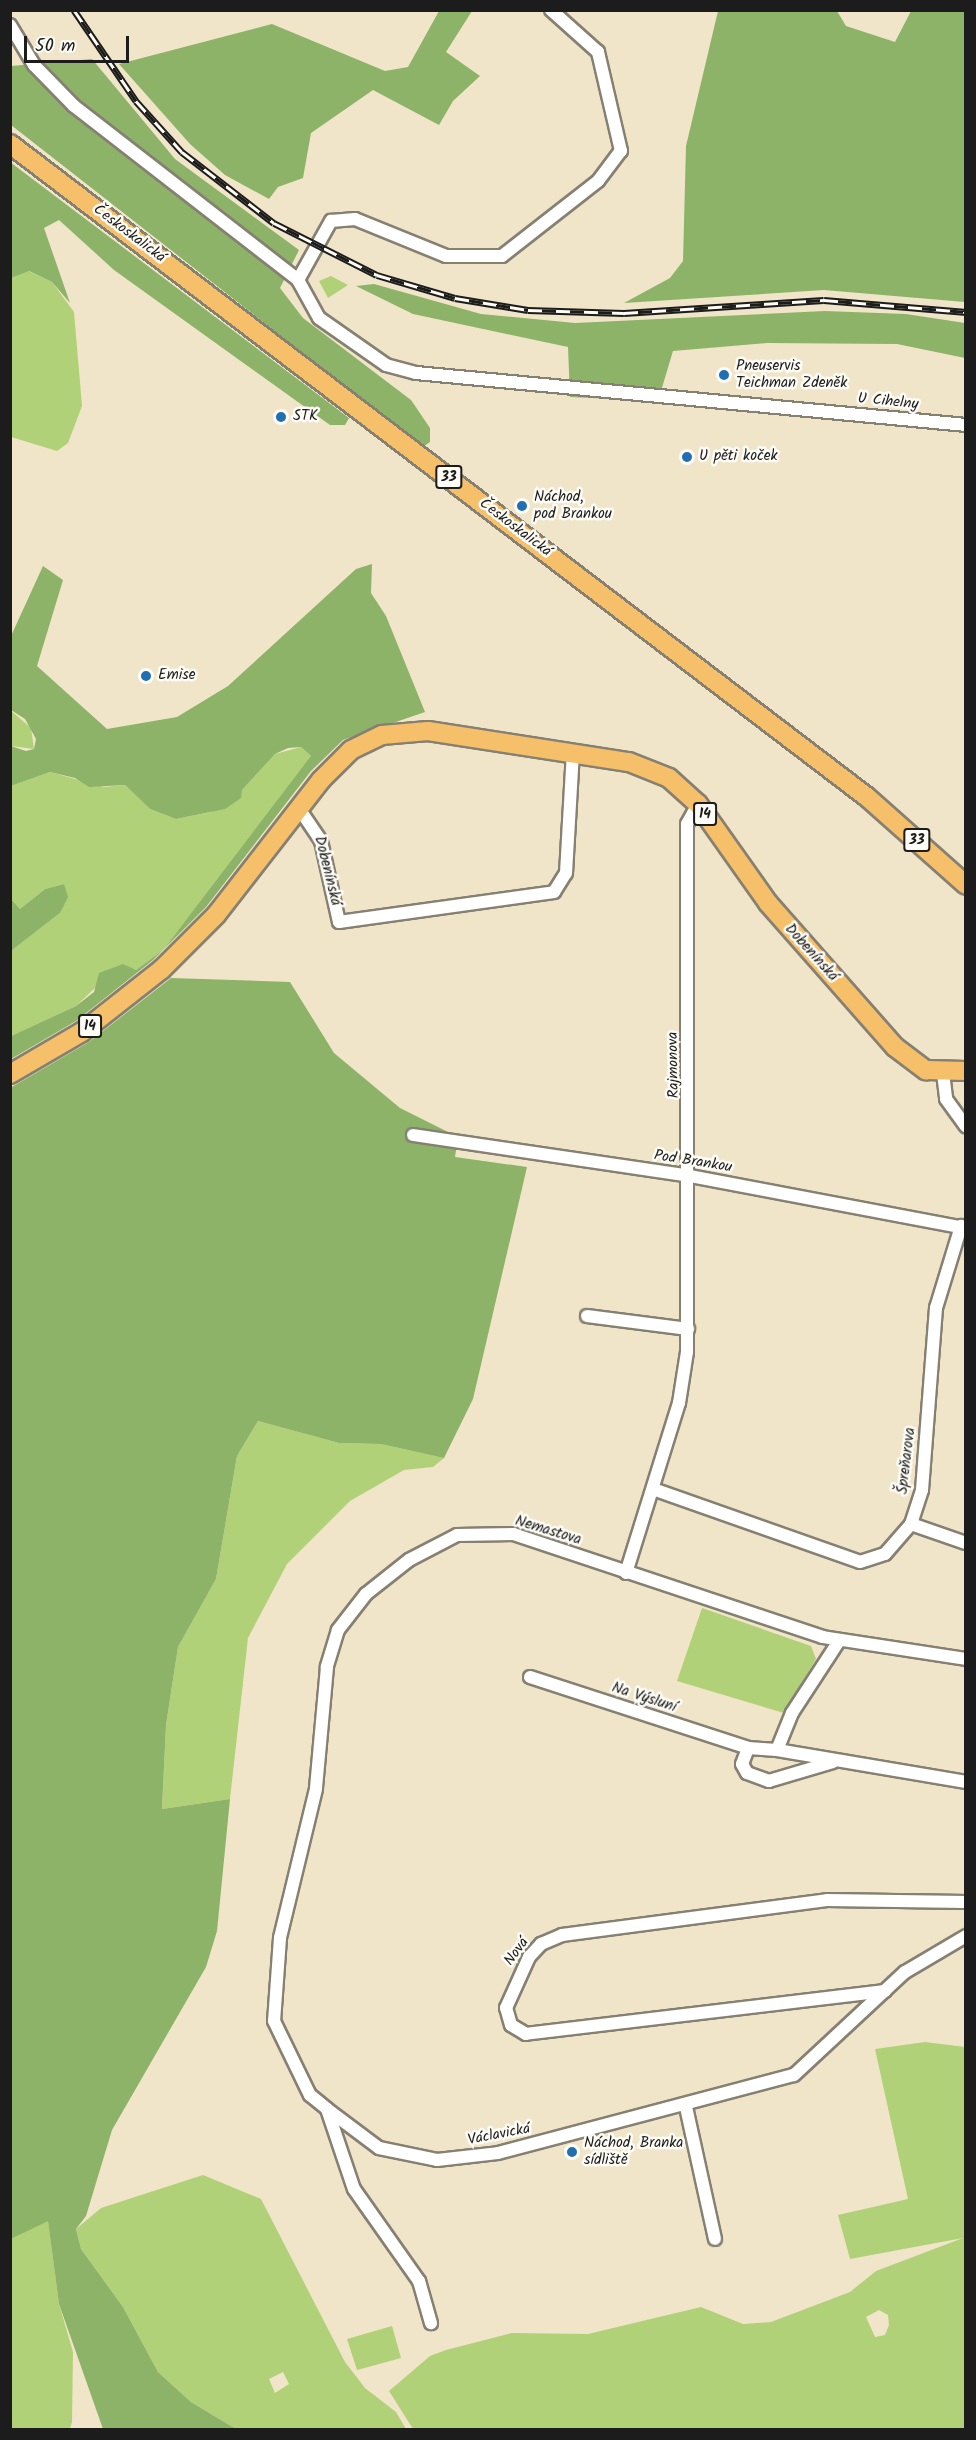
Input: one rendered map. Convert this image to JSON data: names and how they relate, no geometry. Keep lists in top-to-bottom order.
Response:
{
  "streets": {
    "main road": [
      "Českoskalická",
      "33",
      "14",
      "Dobenínská"
    ],
    "street": [
      "U Cihelny",
      "Rajmonova",
      "Pod Brankou",
      "Špreňarova",
      "Nemastova",
      "Na Výsluní",
      "Nová",
      "Václavická"
    ]
  },
  "crossings": [
    ["14", "Dobenínská"],
    ["Dobenínská", "Rajmonova"],
    ["Rajmonova", "Pod Brankou"],
    ["Rajmonova", "Špreňarova"],
    ["Rajmonova", "Nemastova"],
    ["Pod Brankou", "Špreňarova"],
    ["Nemastova", "Václavická"],
    ["Nová", "Václavická"]
  ],
  "places": [
    "Pneuservis Teichman Zdeněk",
    "STK",
    "U pěti koček",
    "Náchod, pod Brankou",
    "Emise",
    "Náchod, Branka sídliště"
  ],
  "scale_bar": "50 m"
}
